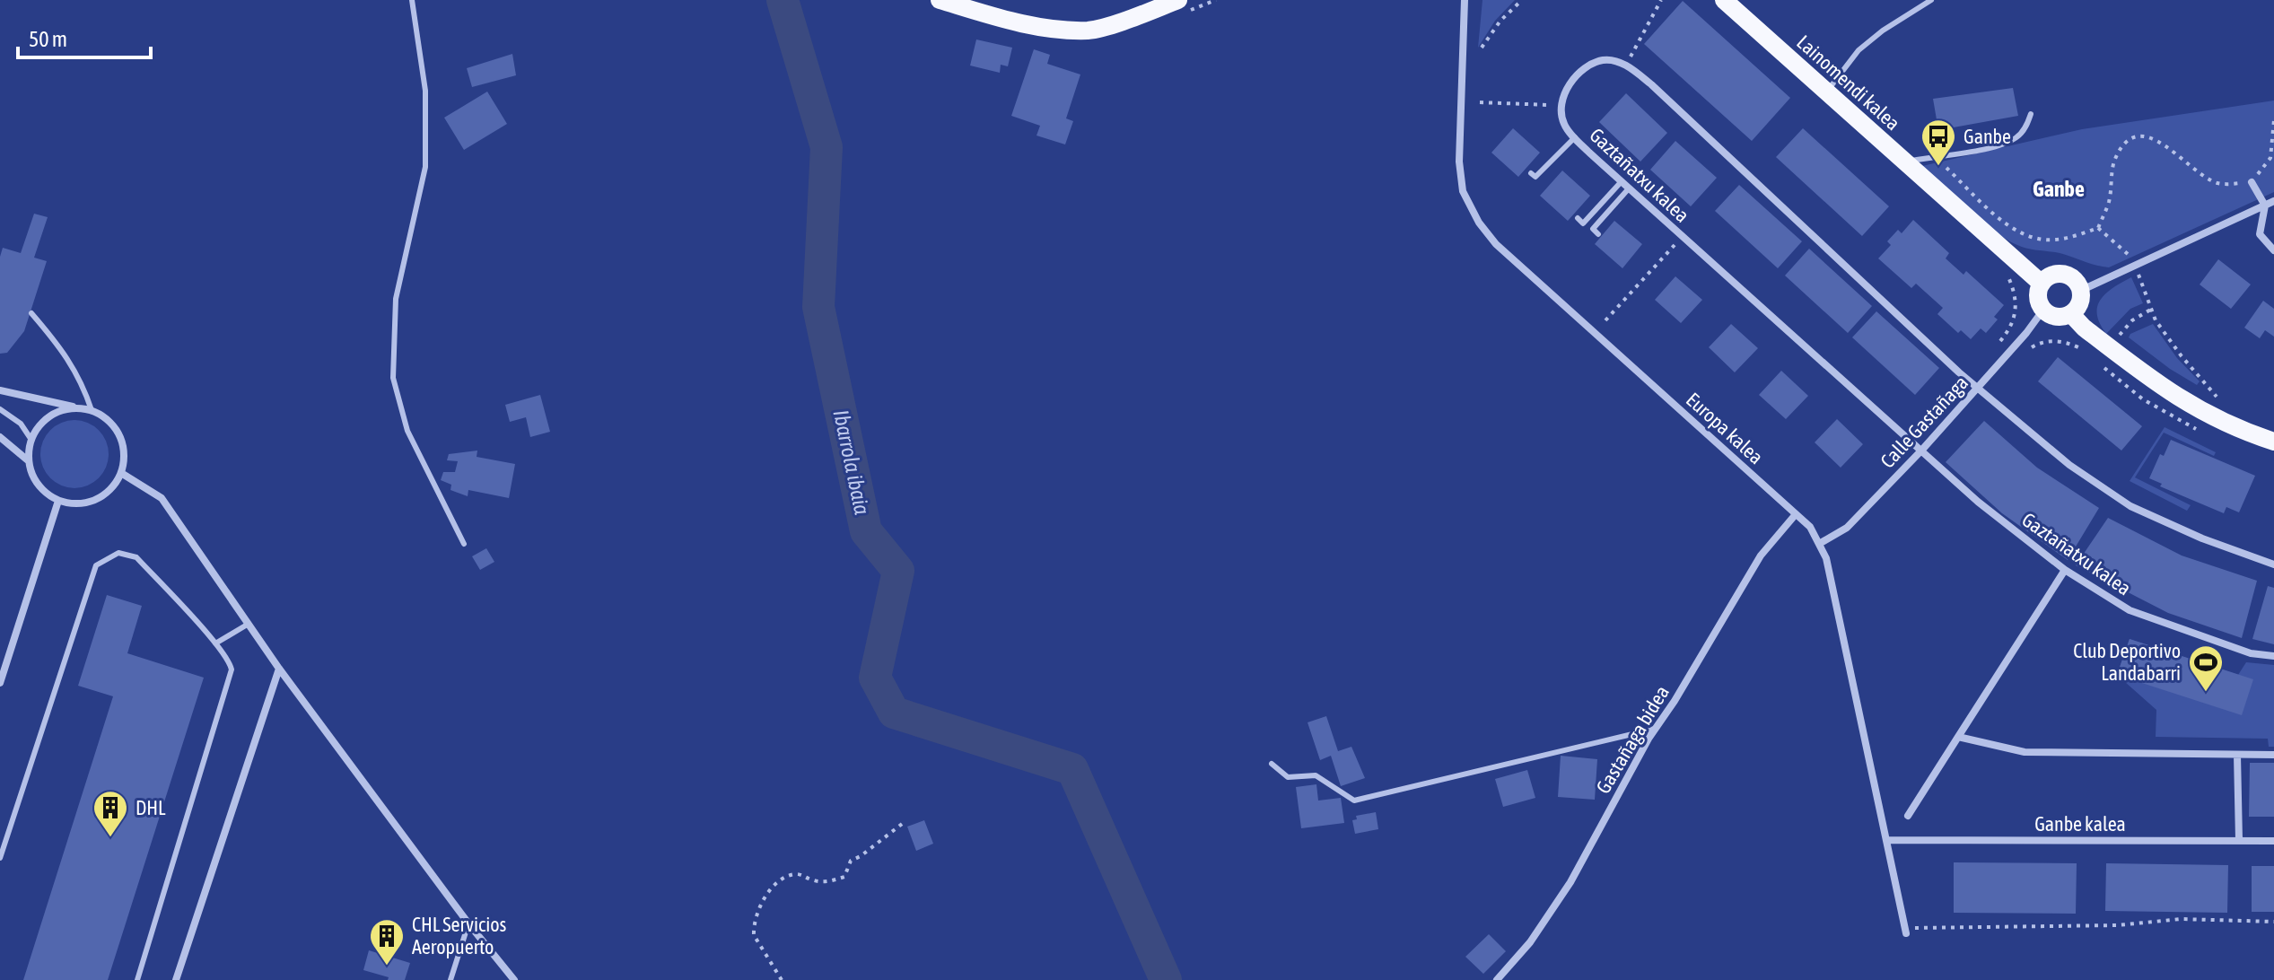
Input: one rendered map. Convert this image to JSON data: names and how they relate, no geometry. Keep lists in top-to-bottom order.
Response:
{
  "streets": {
    "main road": ["Lainomendi kalea"],
    "street": [
      "Gaztañatxu kalea",
      "Calle Gastañaga",
      "Europa kalea",
      "Gastañaga bidea",
      "Ganbe kalea"
    ]
  },
  "crossings": [
    ["Lainomendi kalea", "Calle Gastañaga"],
    ["Gaztañatxu kalea", "Calle Gastañaga"],
    ["Calle Gastañaga", "Europa kalea"],
    ["Europa kalea", "Gastañaga bidea"],
    ["Europa kalea", "Ganbe kalea"]
  ],
  "districts": ["Ganbe"],
  "water": ["Ibarrola ibaia"],
  "places": {
    "bus stop": ["Ganbe"],
    "sports": ["Club Deportivo Landabarri"],
    "building": ["DHL", "CHL Servicios Aeropuerto"]
  },
  "scale_bar": "50 m"
}
